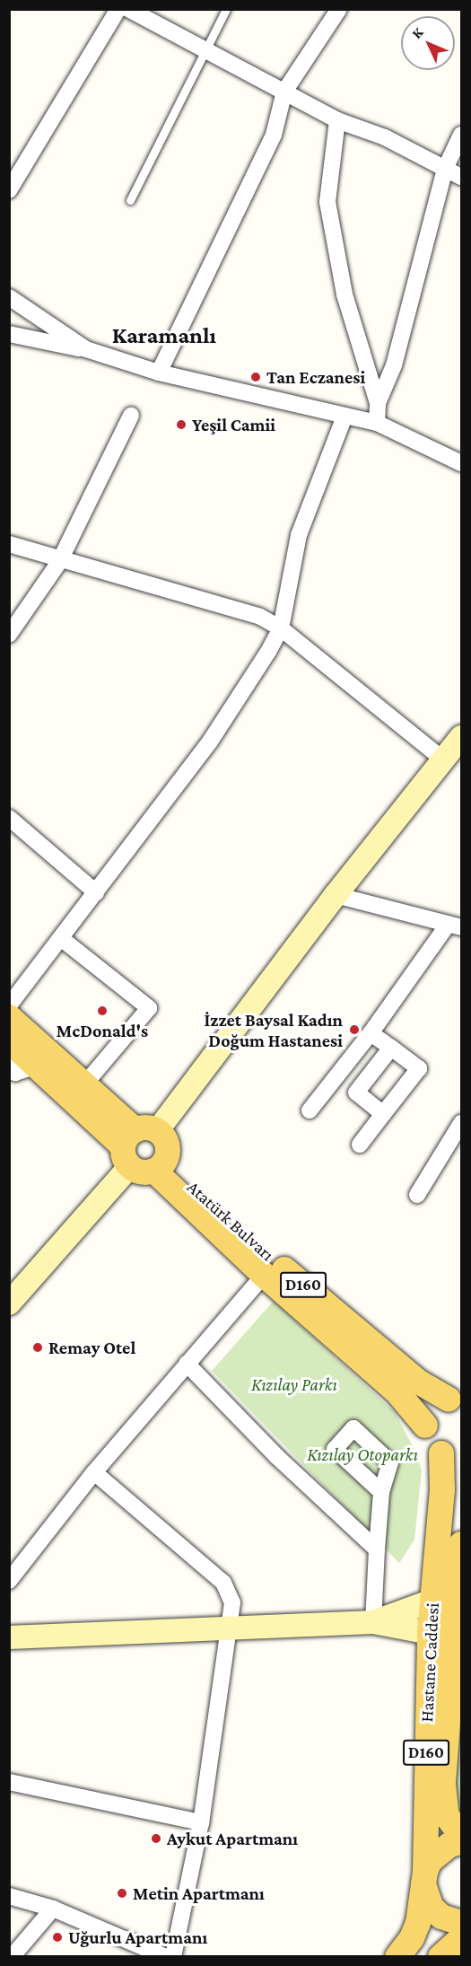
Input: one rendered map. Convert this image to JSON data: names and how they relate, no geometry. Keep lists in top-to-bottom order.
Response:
{
  "streets": {
    "main road": ["Atatürk Bulvarı", "D160", "Hastane Caddesi"]
  },
  "crossings": [
    ["Atatürk Bulvarı", "D160"],
    ["D160", "Hastane Caddesi"]
  ],
  "districts": ["Karamanlı"],
  "parks": ["Kızılay Parkı", "Kızılay Otoparkı"],
  "places": [
    "Tan Eczanesi",
    "Yeşil Camii",
    "McDonald's",
    "İzzet Baysal Kadın Doğum Hastanesi",
    "Remay Otel",
    "Aykut Apartmanı",
    "Metin Apartmanı",
    "Uğurlu Apartmanı"
  ],
  "north": "top left"
}
